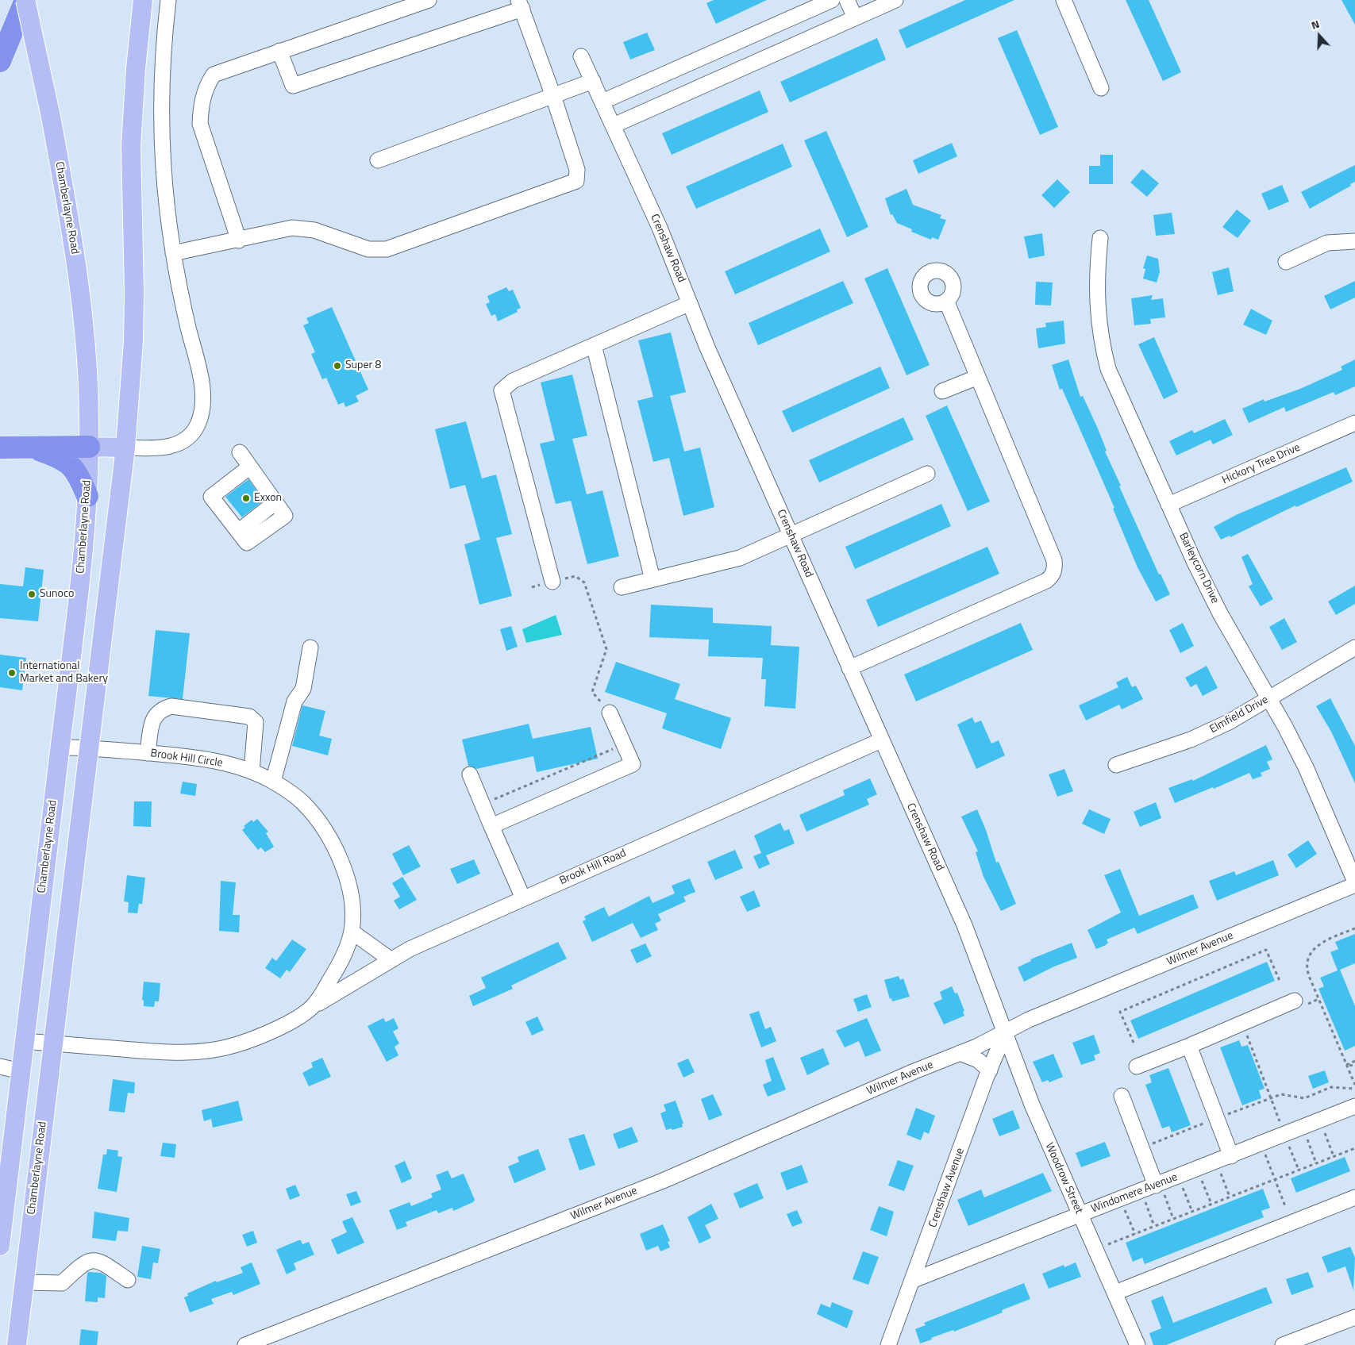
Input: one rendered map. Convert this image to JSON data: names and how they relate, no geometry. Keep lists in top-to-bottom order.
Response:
{
  "streets": {
    "main road": ["Chamberlayne Road"],
    "street": [
      "Crenshaw Road",
      "Hickory Tree Drive",
      "Barleycorn Drive",
      "Elmfield Drive",
      "Brook Hill Circle",
      "Brook Hill Road",
      "Wilmer Avenue",
      "Woodrow Street",
      "Crenshaw Avenue",
      "Windomere Avenue"
    ]
  },
  "crossings": [
    ["Chamberlayne Road", "Brook Hill Circle"],
    ["Crenshaw Road", "Brook Hill Road"],
    ["Crenshaw Road", "Wilmer Avenue"],
    ["Crenshaw Road", "Woodrow Street"],
    ["Crenshaw Road", "Crenshaw Avenue"],
    ["Hickory Tree Drive", "Barleycorn Drive"],
    ["Barleycorn Drive", "Elmfield Drive"],
    ["Barleycorn Drive", "Wilmer Avenue"],
    ["Brook Hill Circle", "Brook Hill Road"],
    ["Wilmer Avenue", "Woodrow Street"],
    ["Wilmer Avenue", "Crenshaw Avenue"],
    ["Woodrow Street", "Crenshaw Avenue"],
    ["Woodrow Street", "Windomere Avenue"],
    ["Crenshaw Avenue", "Windomere Avenue"]
  ],
  "places": [
    "Super 8",
    "Exxon",
    "Sunoco",
    "International Market and Bakery"
  ],
  "north": "top"
}
